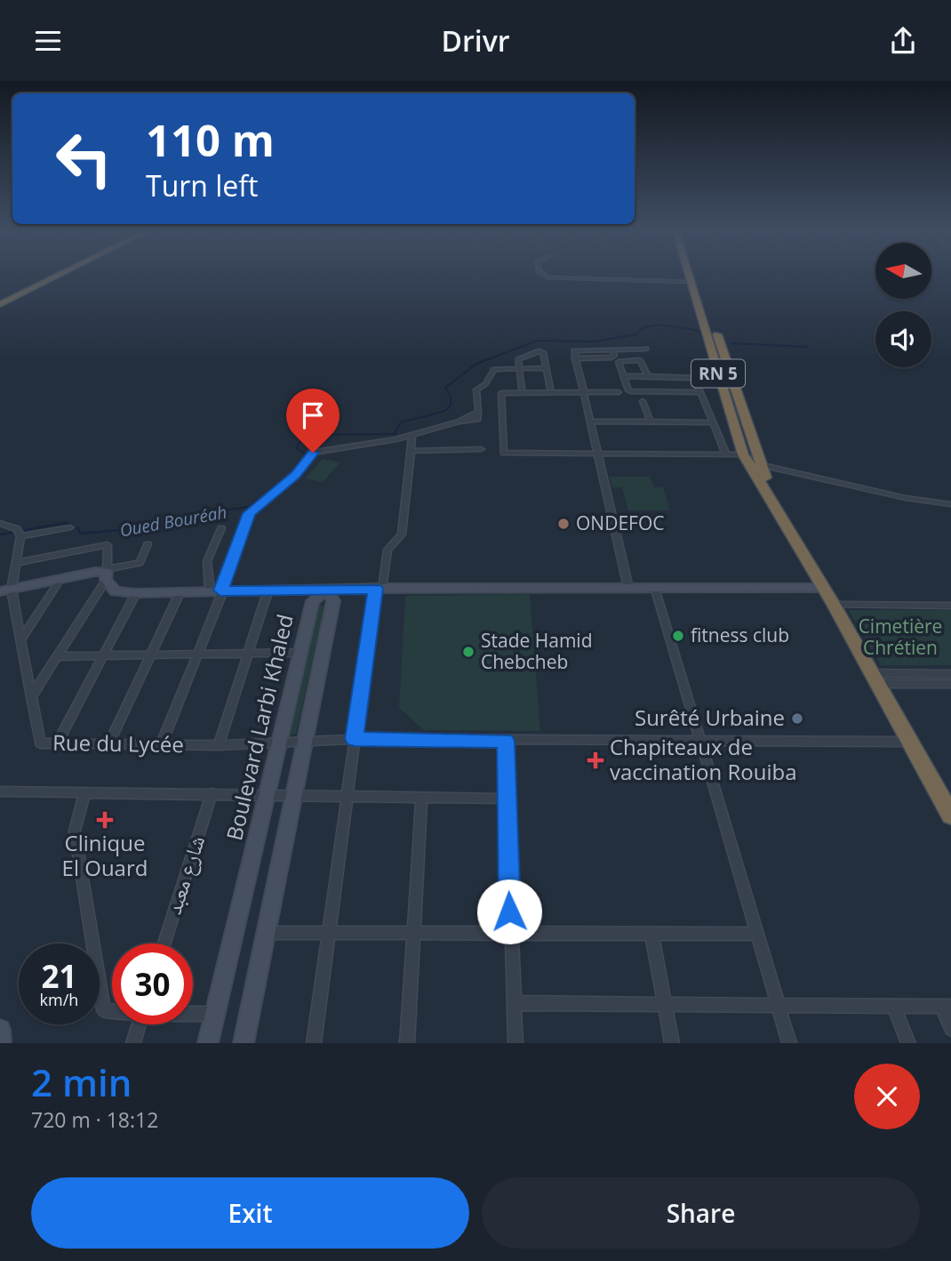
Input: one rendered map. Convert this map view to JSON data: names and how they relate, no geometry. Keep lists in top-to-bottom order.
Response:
{
  "streets": {
    "highway": ["RN 5"],
    "main road": ["Boulevard Larbi Khaled"],
    "street": ["Rue du Lycée", "شارع معبد"]
  },
  "crossings": [
    ["RN 5", "Rue du Lycée"],
    ["Boulevard Larbi Khaled", "Rue du Lycée"]
  ],
  "water": ["Oued Bouréah"],
  "parks": ["Cimetière Chrétien"],
  "places": {
    "other": [
      "ONDEFOC",
      "fitness club",
      "Stade Hamid Chebcheb",
      "Surêté Urbaine"
    ],
    "health": ["Chapiteaux de vaccination Rouiba", "Clinique El Ouard"]
  },
  "north": "left",
  "page": {
    "header": "Drivr",
    "turn": ["110 m", "Turn left"],
    "speed": "21 km/h",
    "limit": "30",
    "heading": ["2 min", "720 m · 18:12"],
    "buttons": ["Exit", "Share"]
  }
}
